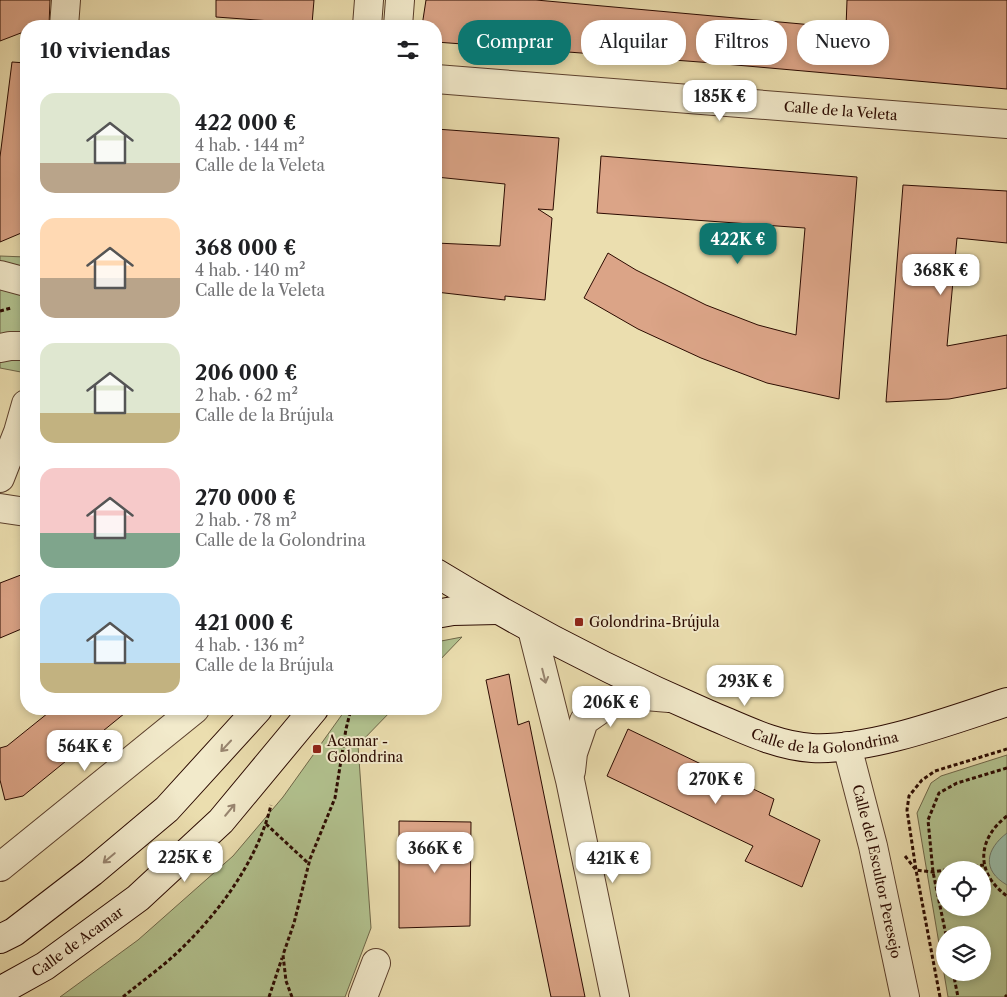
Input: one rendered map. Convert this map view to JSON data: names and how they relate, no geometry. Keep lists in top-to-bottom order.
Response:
{
  "streets": {
    "street": [
      "Calle de la Veleta",
      "Calle de la Golondrina",
      "Calle del Escultor Peresejo",
      "Calle de Acamar"
    ]
  },
  "crossings": [
    ["Calle de la Golondrina", "Calle del Escultor Peresejo"]
  ],
  "places": {
    "transit": ["Golondrina-Brújula", "Acamar - Golondrina"]
  },
  "page": {
    "chip": [
      "Comprar",
      "Alquilar",
      "Filtros",
      "Nuevo"
    ],
    "heading": "10 viviendas",
    "price": [
      "185K €",
      "422K €",
      "368K €",
      "293K €",
      "206K €",
      "564K €",
      "270K €",
      "366K €",
      "225K €",
      "421K €"
    ],
    "list": [
      {
        "name": "422 000 €",
        "note": "4 hab. · 144 m² · Calle de la Veleta"
      },
      {
        "name": "368 000 €",
        "note": "4 hab. · 140 m² · Calle de la Veleta"
      },
      {
        "name": "206 000 €",
        "note": "2 hab. · 62 m² · Calle de la Brújula"
      },
      {
        "name": "270 000 €",
        "note": "2 hab. · 78 m² · Calle de la Golondrina"
      },
      {
        "name": "421 000 €",
        "note": "4 hab. · 136 m² · Calle de la Brújula"
      }
    ]
  }
}
